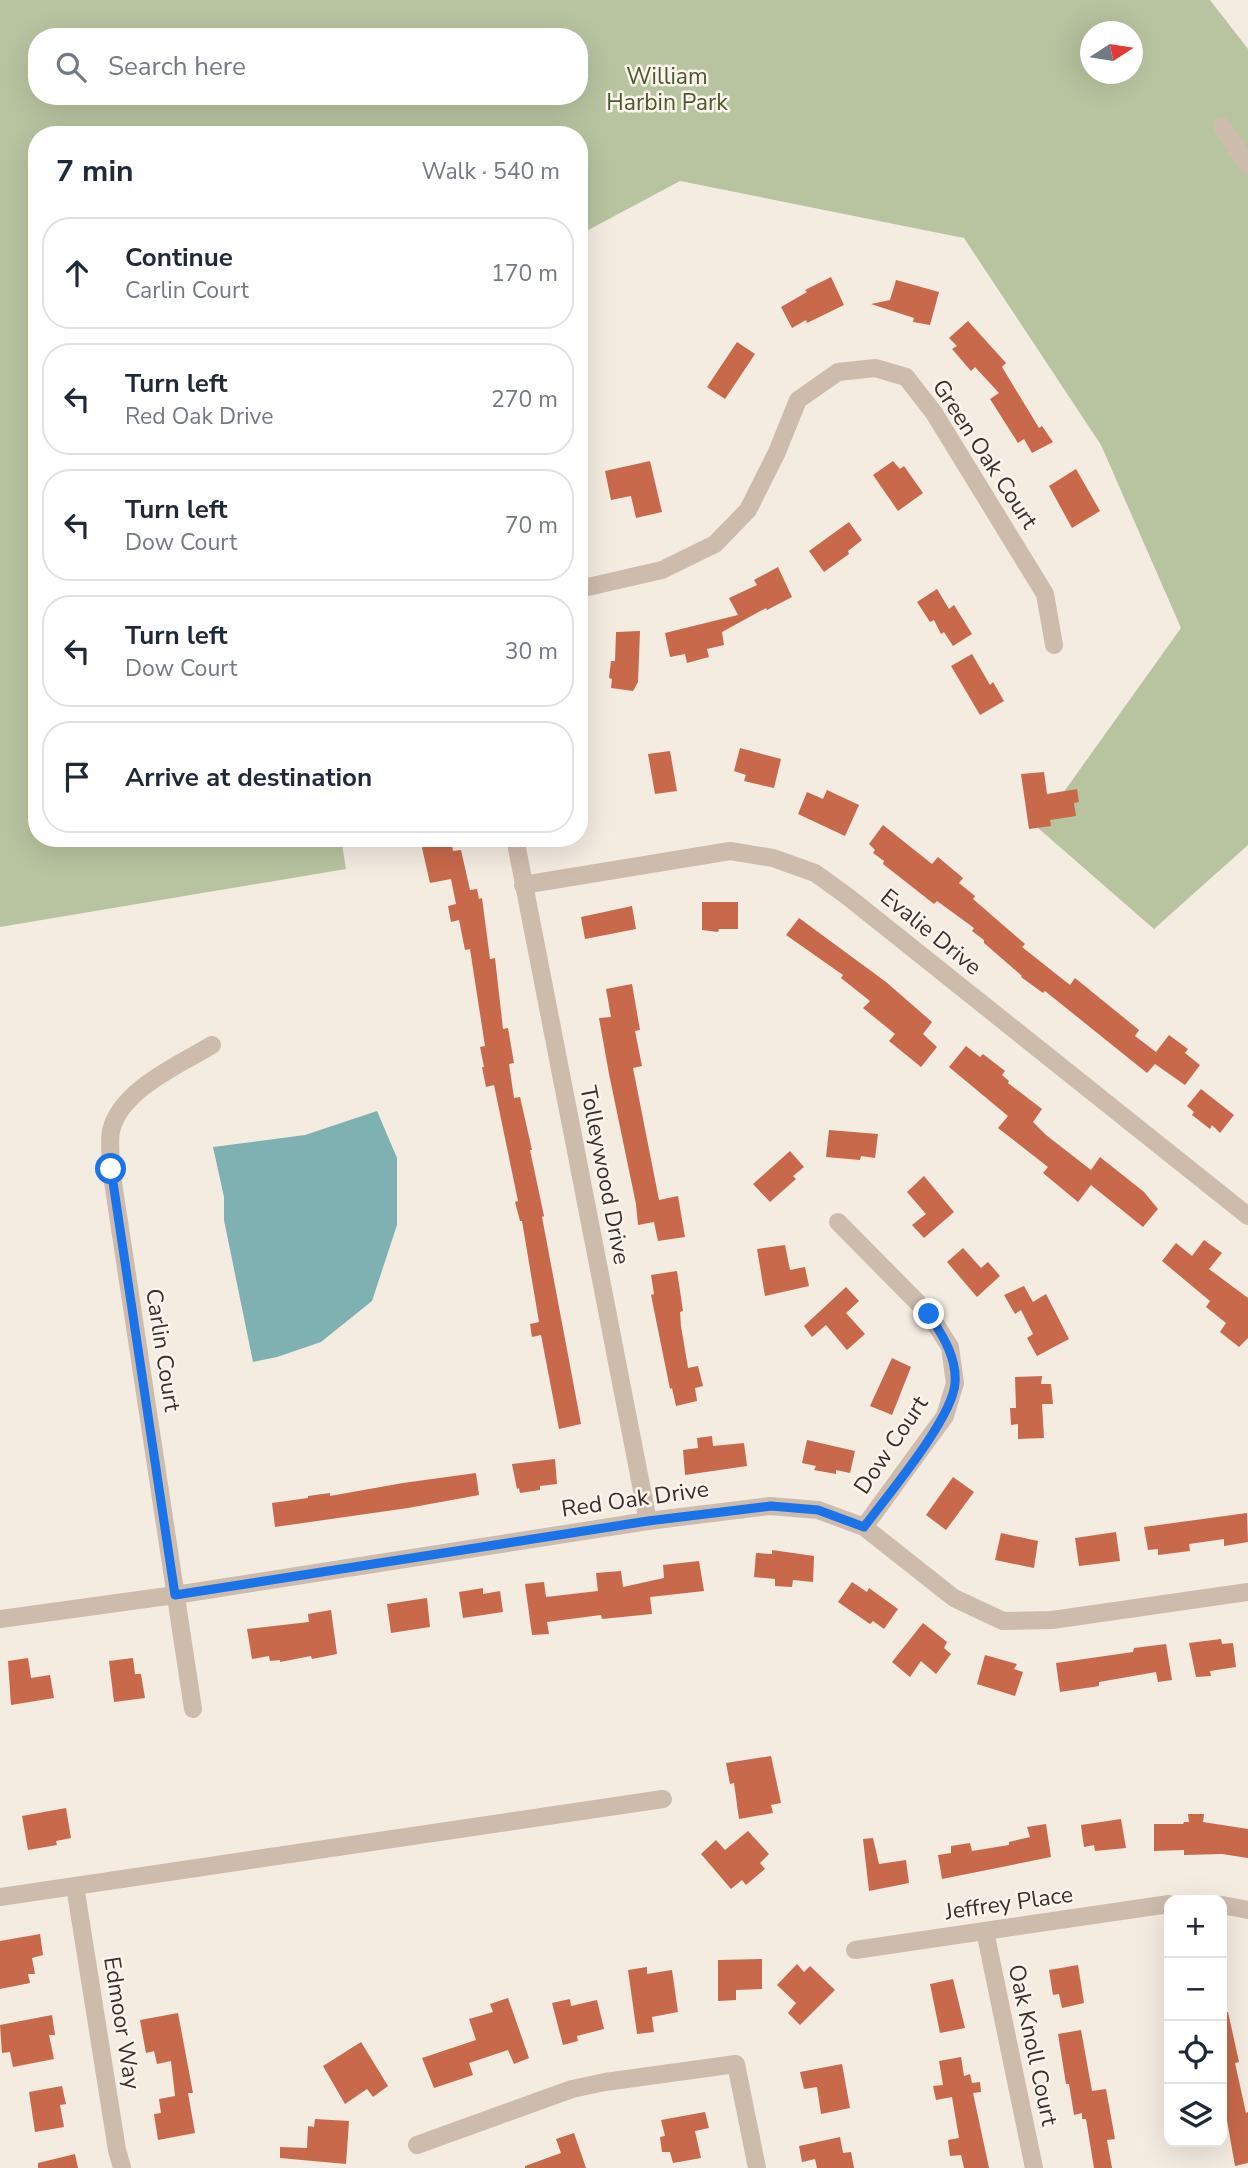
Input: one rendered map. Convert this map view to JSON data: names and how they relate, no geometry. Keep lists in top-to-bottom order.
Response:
{
  "streets": {
    "street": [
      "Green Oak Court",
      "Evalie Drive",
      "Tolleywood Drive",
      "Carlin Court",
      "Dow Court",
      "Red Oak Drive",
      "Jeffrey Place",
      "Edmoor Way",
      "Oak Knoll Court"
    ]
  },
  "crossings": [
    ["Evalie Drive", "Tolleywood Drive"],
    ["Tolleywood Drive", "Red Oak Drive"],
    ["Carlin Court", "Red Oak Drive"],
    ["Dow Court", "Red Oak Drive"],
    ["Jeffrey Place", "Oak Knoll Court"]
  ],
  "parks": ["William Harbin Park"],
  "north": "right",
  "page": {
    "search": "Search here",
    "heading": ["7 min", "Walk · 540 m"],
    "list": [
      ["Continue", "Carlin Court", "170 m"],
      ["Turn left", "Red Oak Drive", "270 m"],
      ["Turn left", "Dow Court", "70 m"],
      ["Turn left", "Dow Court", "30 m"],
      "Arrive at destination"
    ],
    "map_buttons": ["+", "−"]
  }
}
